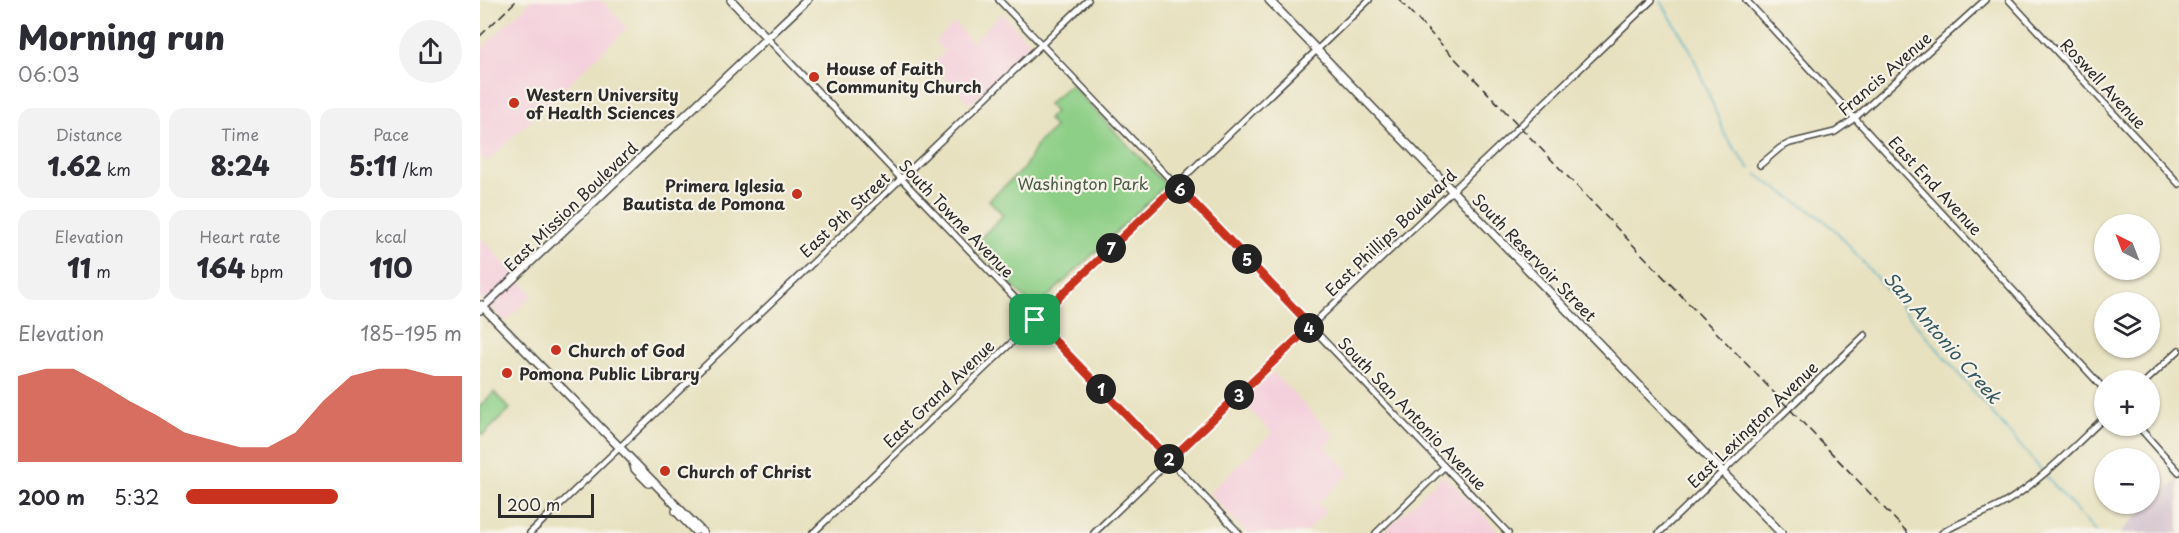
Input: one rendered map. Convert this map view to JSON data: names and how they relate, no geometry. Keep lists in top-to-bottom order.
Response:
{
  "streets": {
    "main road": ["East Mission Boulevard", "South Towne Avenue", "South Reservoir Street"],
    "street": [
      "Francis Avenue",
      "Roswell Avenue",
      "East End Avenue",
      "East 9th Street",
      "East Phillips Boulevard",
      "East Grand Avenue",
      "South San Antonio Avenue",
      "East Lexington Avenue"
    ]
  },
  "crossings": [
    ["Francis Avenue", "East End Avenue"],
    ["East Mission Boulevard", "South Towne Avenue"],
    ["East 9th Street", "South Towne Avenue"],
    ["East 9th Street", "South San Antonio Avenue"],
    ["South Towne Avenue", "East Phillips Boulevard"],
    ["South Towne Avenue", "East Grand Avenue"],
    ["East Phillips Boulevard", "South Reservoir Street"],
    ["East Phillips Boulevard", "South San Antonio Avenue"],
    ["South Reservoir Street", "East Grand Avenue"],
    ["South Reservoir Street", "East Lexington Avenue"],
    ["East Grand Avenue", "South San Antonio Avenue"]
  ],
  "water": ["San Antonio Creek"],
  "parks": ["Washington Park"],
  "places": [
    "House of Faith Community Church",
    "Western University of Health Sciences",
    "Primera Iglesia Bautista de Pomona",
    "Church of God",
    "Pomona Public Library",
    "Church of Christ"
  ],
  "scale_bar": "200 m",
  "north": "top left",
  "page": {
    "heading": ["Morning run", "06:03"],
    "stats": [
      ["Distance", "1.62 km"],
      ["Time", "8:24"],
      ["Pace", "5:11 /km"],
      ["Elevation", "11 m"],
      ["Heart rate", "164 bpm"],
      ["kcal", "110"]
    ],
    "pins": [
      "6",
      "7",
      "5",
      "4",
      "1",
      "3",
      "2"
    ],
    "map_buttons": ["+", "−"],
    "chart": ["Elevation", "185–195 m"],
    "list": [
      {
        "name": "200 m",
        "note": "5:32"
      }
    ],
    "scale": "200 m"
  }
}
